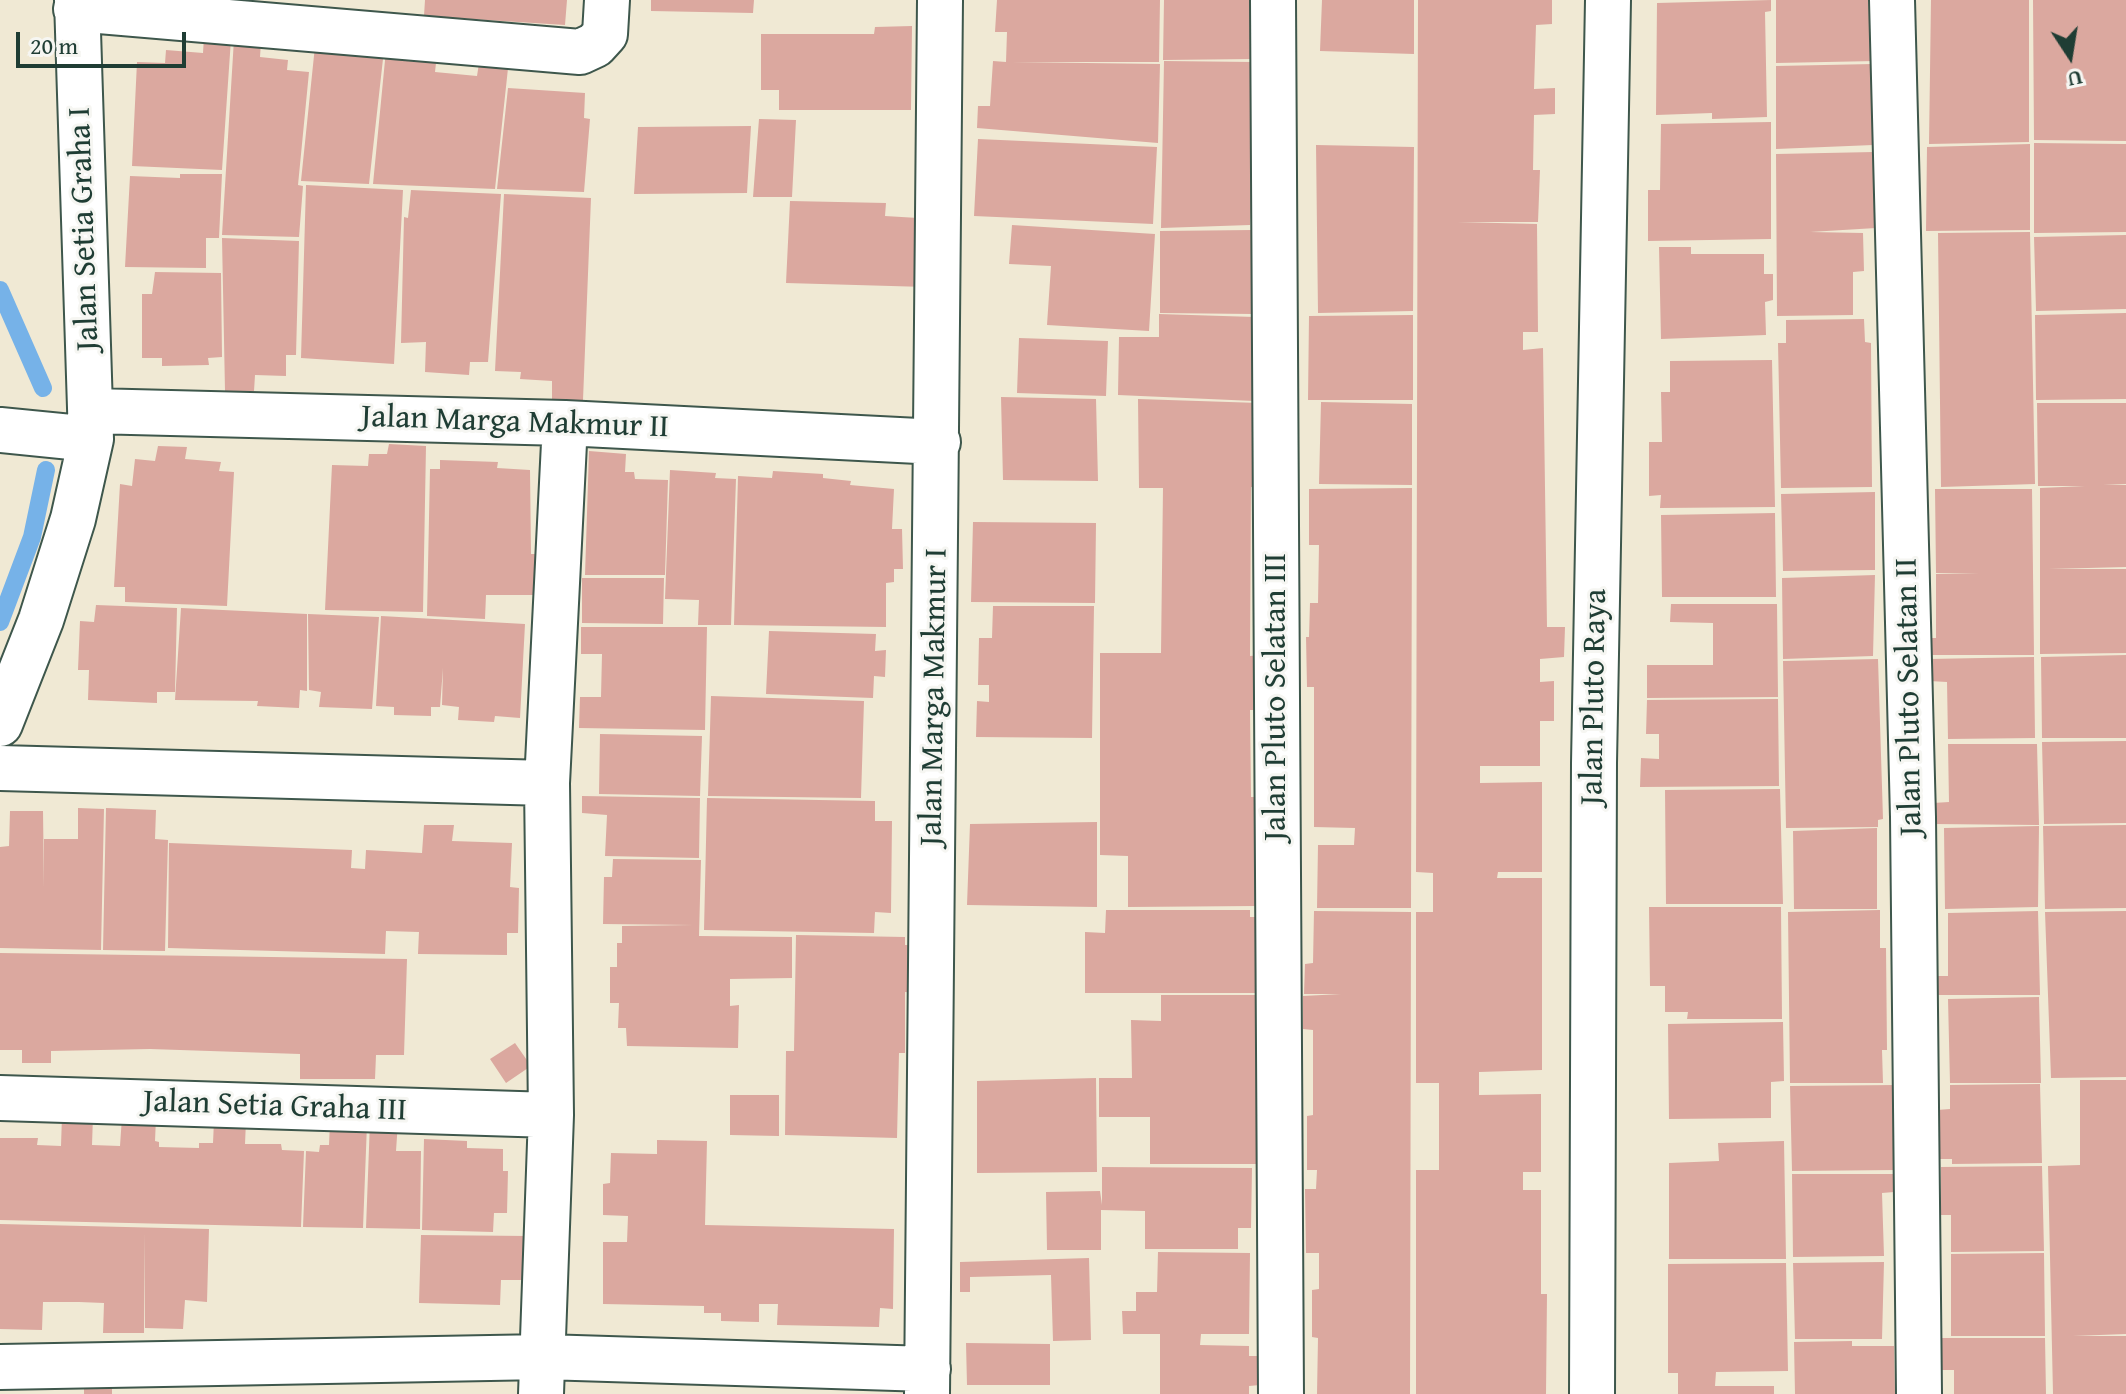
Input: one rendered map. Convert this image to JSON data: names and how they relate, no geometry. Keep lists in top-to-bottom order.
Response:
{
  "streets": {
    "street": [
      "Jalan Setia Graha I",
      "Jalan Marga Makmur II",
      "Jalan Marga Makmur I",
      "Jalan Pluto Selatan III",
      "Jalan Pluto Raya",
      "Jalan Pluto Selatan II",
      "Jalan Setia Graha III"
    ]
  },
  "crossings": [
    ["Jalan Setia Graha I", "Jalan Marga Makmur II"],
    ["Jalan Marga Makmur II", "Jalan Marga Makmur I"]
  ],
  "scale_bar": "20 m",
  "north": "bottom"
}
